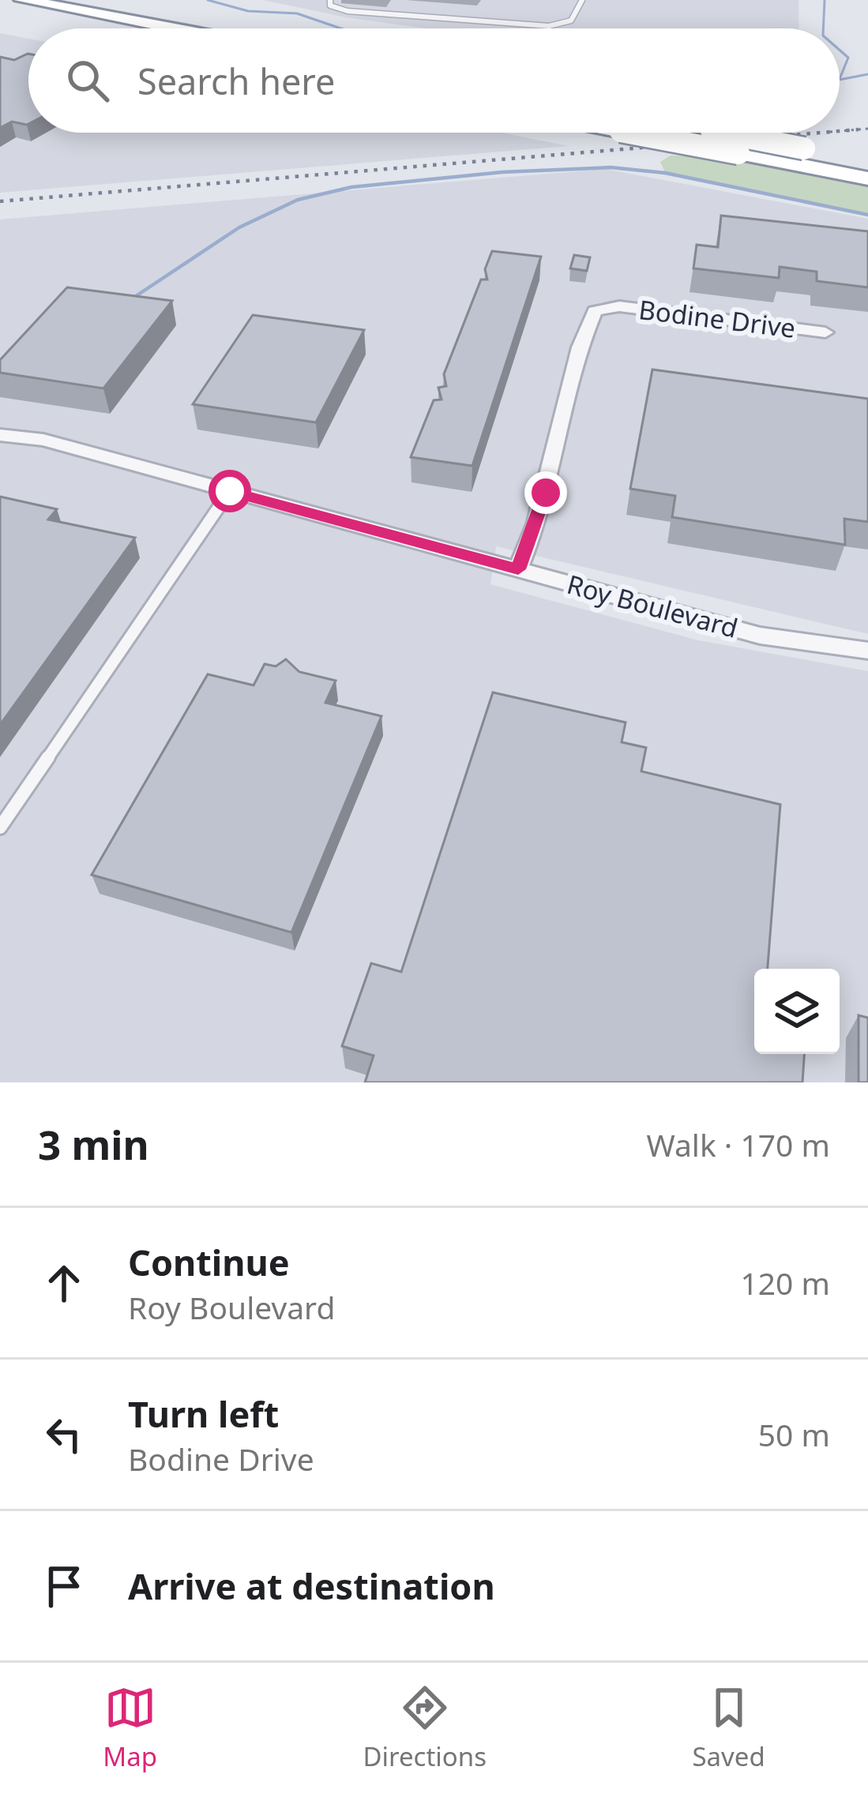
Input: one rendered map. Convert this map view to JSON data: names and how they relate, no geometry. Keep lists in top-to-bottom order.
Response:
{
  "streets": {
    "street": ["Bodine Drive", "Roy Boulevard"]
  },
  "crossings": [
    ["Bodine Drive", "Roy Boulevard"]
  ],
  "page": {
    "search": "Search here",
    "heading": ["3 min", "Walk · 170 m"],
    "list": [
      ["Continue", "Roy Boulevard", "120 m"],
      ["Turn left", "Bodine Drive", "50 m"],
      "Arrive at destination"
    ],
    "nav": ["Map", "Directions", "Saved"]
  }
}
